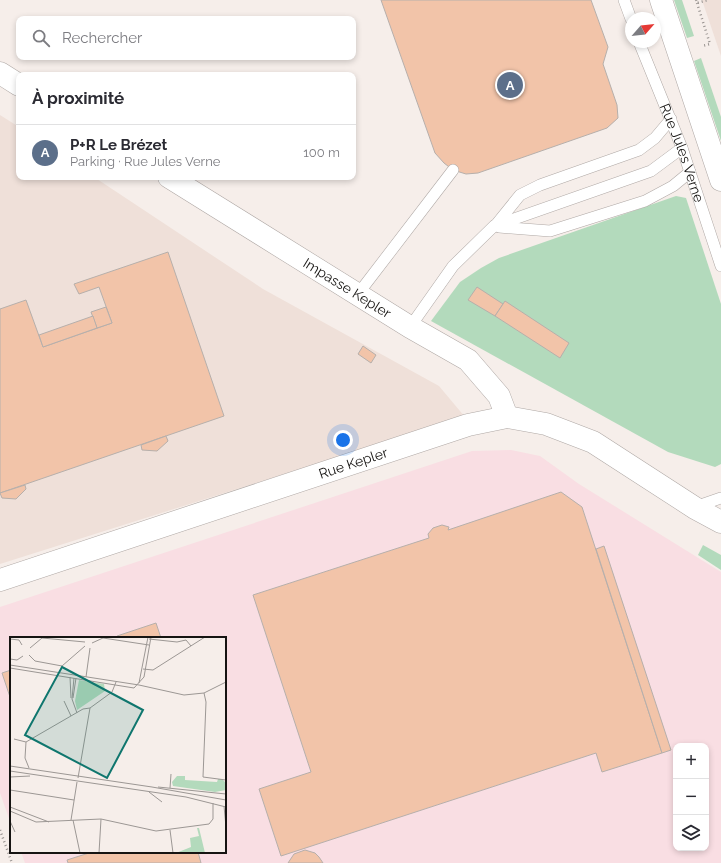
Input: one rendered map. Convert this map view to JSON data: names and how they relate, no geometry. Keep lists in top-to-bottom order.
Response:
{
  "streets": {
    "main road": ["Rue Jules Verne", "Impasse Kepler", "Rue Kepler"]
  },
  "crossings": [
    ["Impasse Kepler", "Rue Kepler"]
  ],
  "north": "top right",
  "page": {
    "search": "Rechercher",
    "pins": "A",
    "heading": "À proximité",
    "list": [
      {
        "mark": "A",
        "name": "P+R Le Brézet",
        "note": "Parking · Rue Jules Verne",
        "value": "100 m"
      }
    ],
    "map_buttons": ["+", "−"]
  }
}
